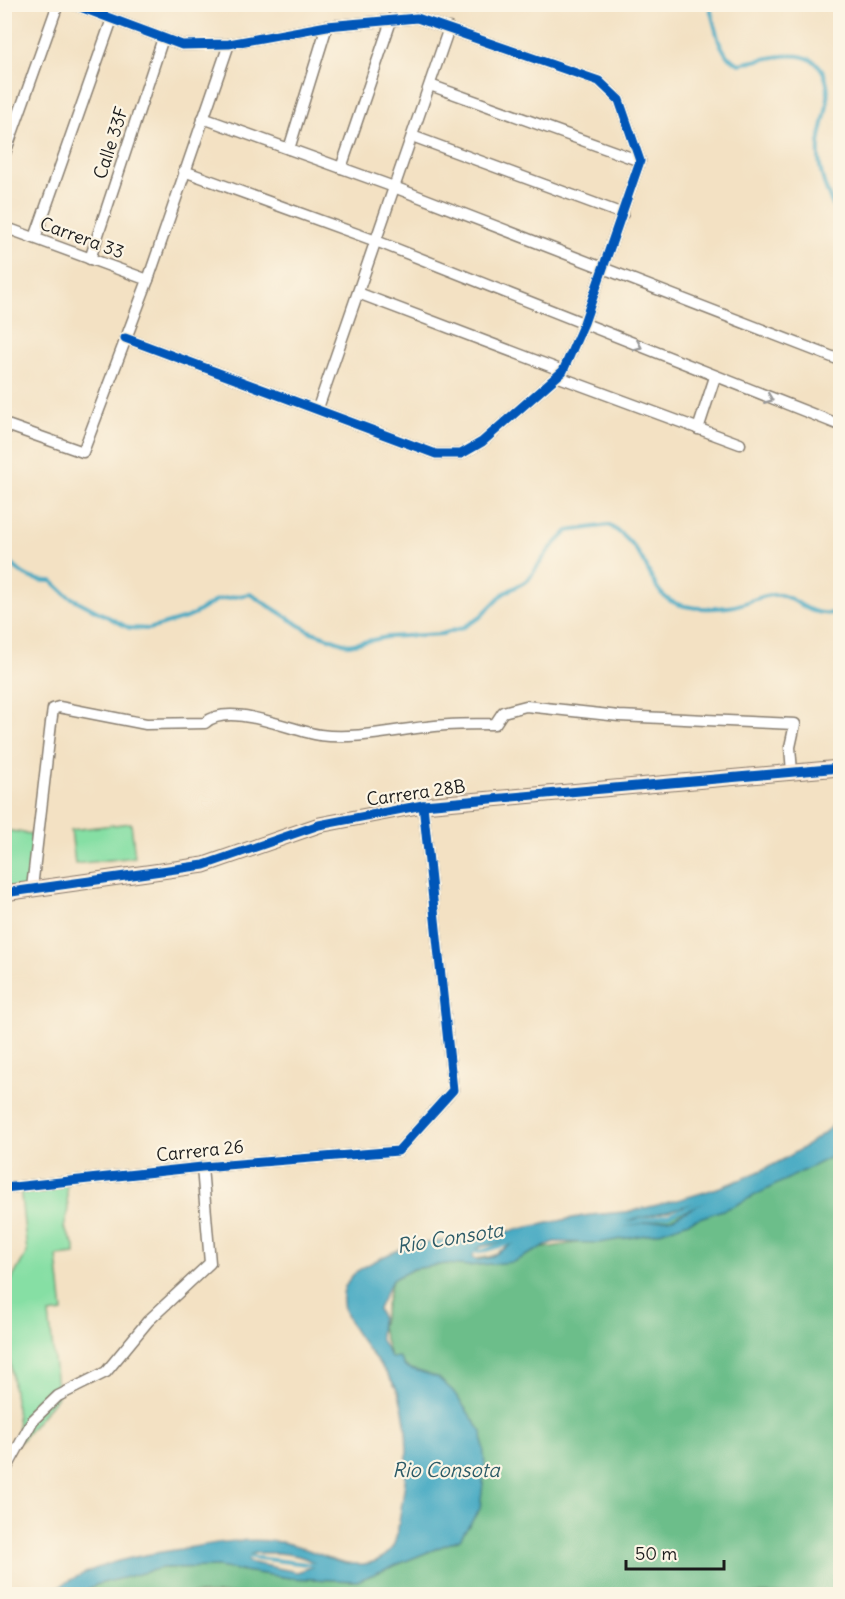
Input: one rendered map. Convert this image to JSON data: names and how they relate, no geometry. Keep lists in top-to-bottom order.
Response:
{
  "streets": {
    "street": [
      "Calle 33F",
      "Carrera 33",
      "Carrera 28B",
      "Carrera 26"
    ]
  },
  "crossings": [
    ["Calle 33F", "Carrera 33"],
    ["Carrera 28B", "Carrera 26"]
  ],
  "water": ["Río Consota", "Rio Consota"],
  "scale_bar": "50 m"
}
